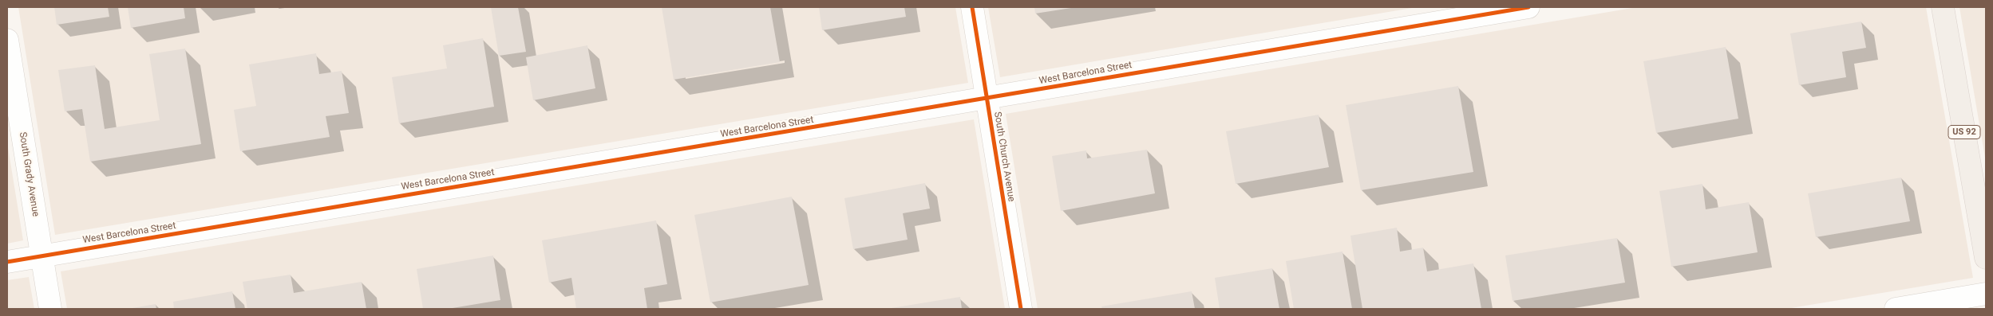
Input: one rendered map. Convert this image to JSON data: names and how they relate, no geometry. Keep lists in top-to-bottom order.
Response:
{
  "streets": {
    "main road": ["US 92"],
    "street": ["West Barcelona Street", "South Church Avenue", "South Grady Avenue"]
  },
  "crossings": [
    ["West Barcelona Street", "South Church Avenue"],
    ["West Barcelona Street", "South Grady Avenue"]
  ]
}
